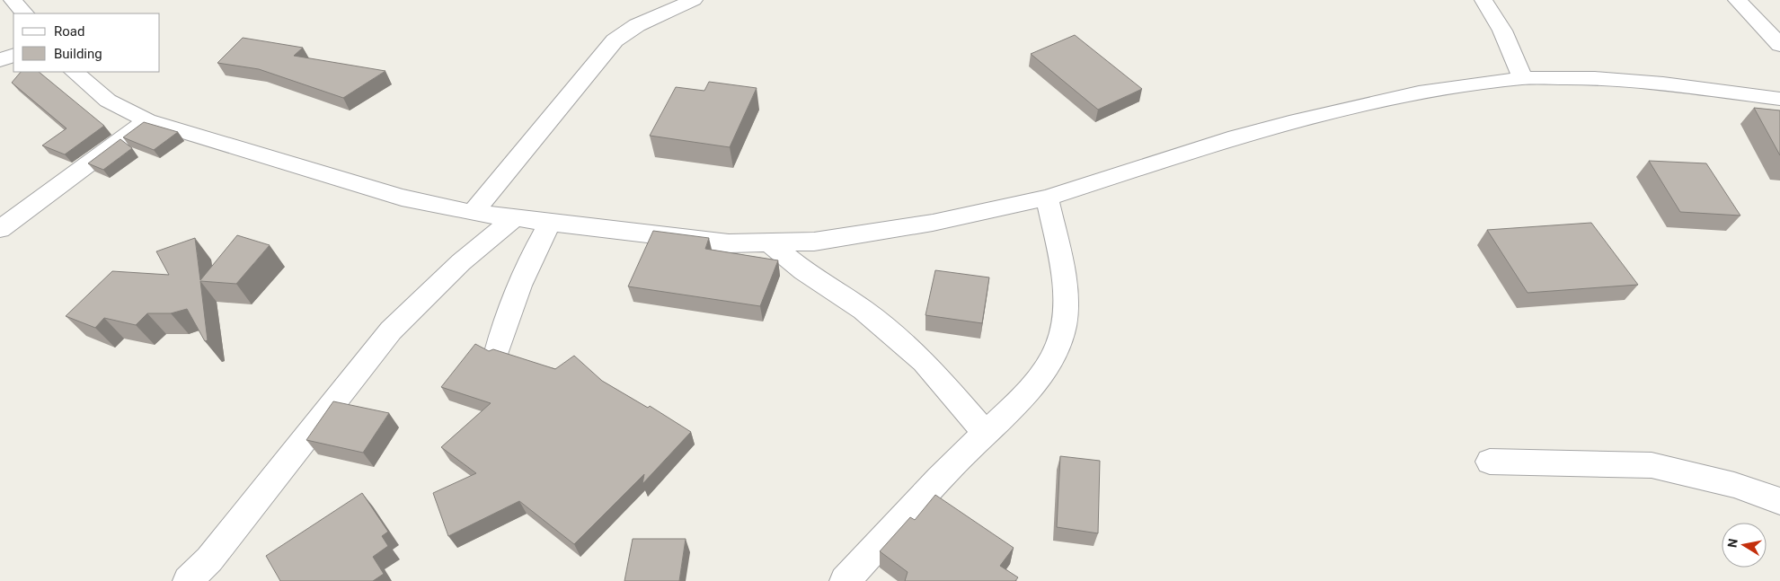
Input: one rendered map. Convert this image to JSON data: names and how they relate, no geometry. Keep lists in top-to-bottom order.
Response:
{
  "legend": ["Road", "Building"],
  "north": "left"
}
